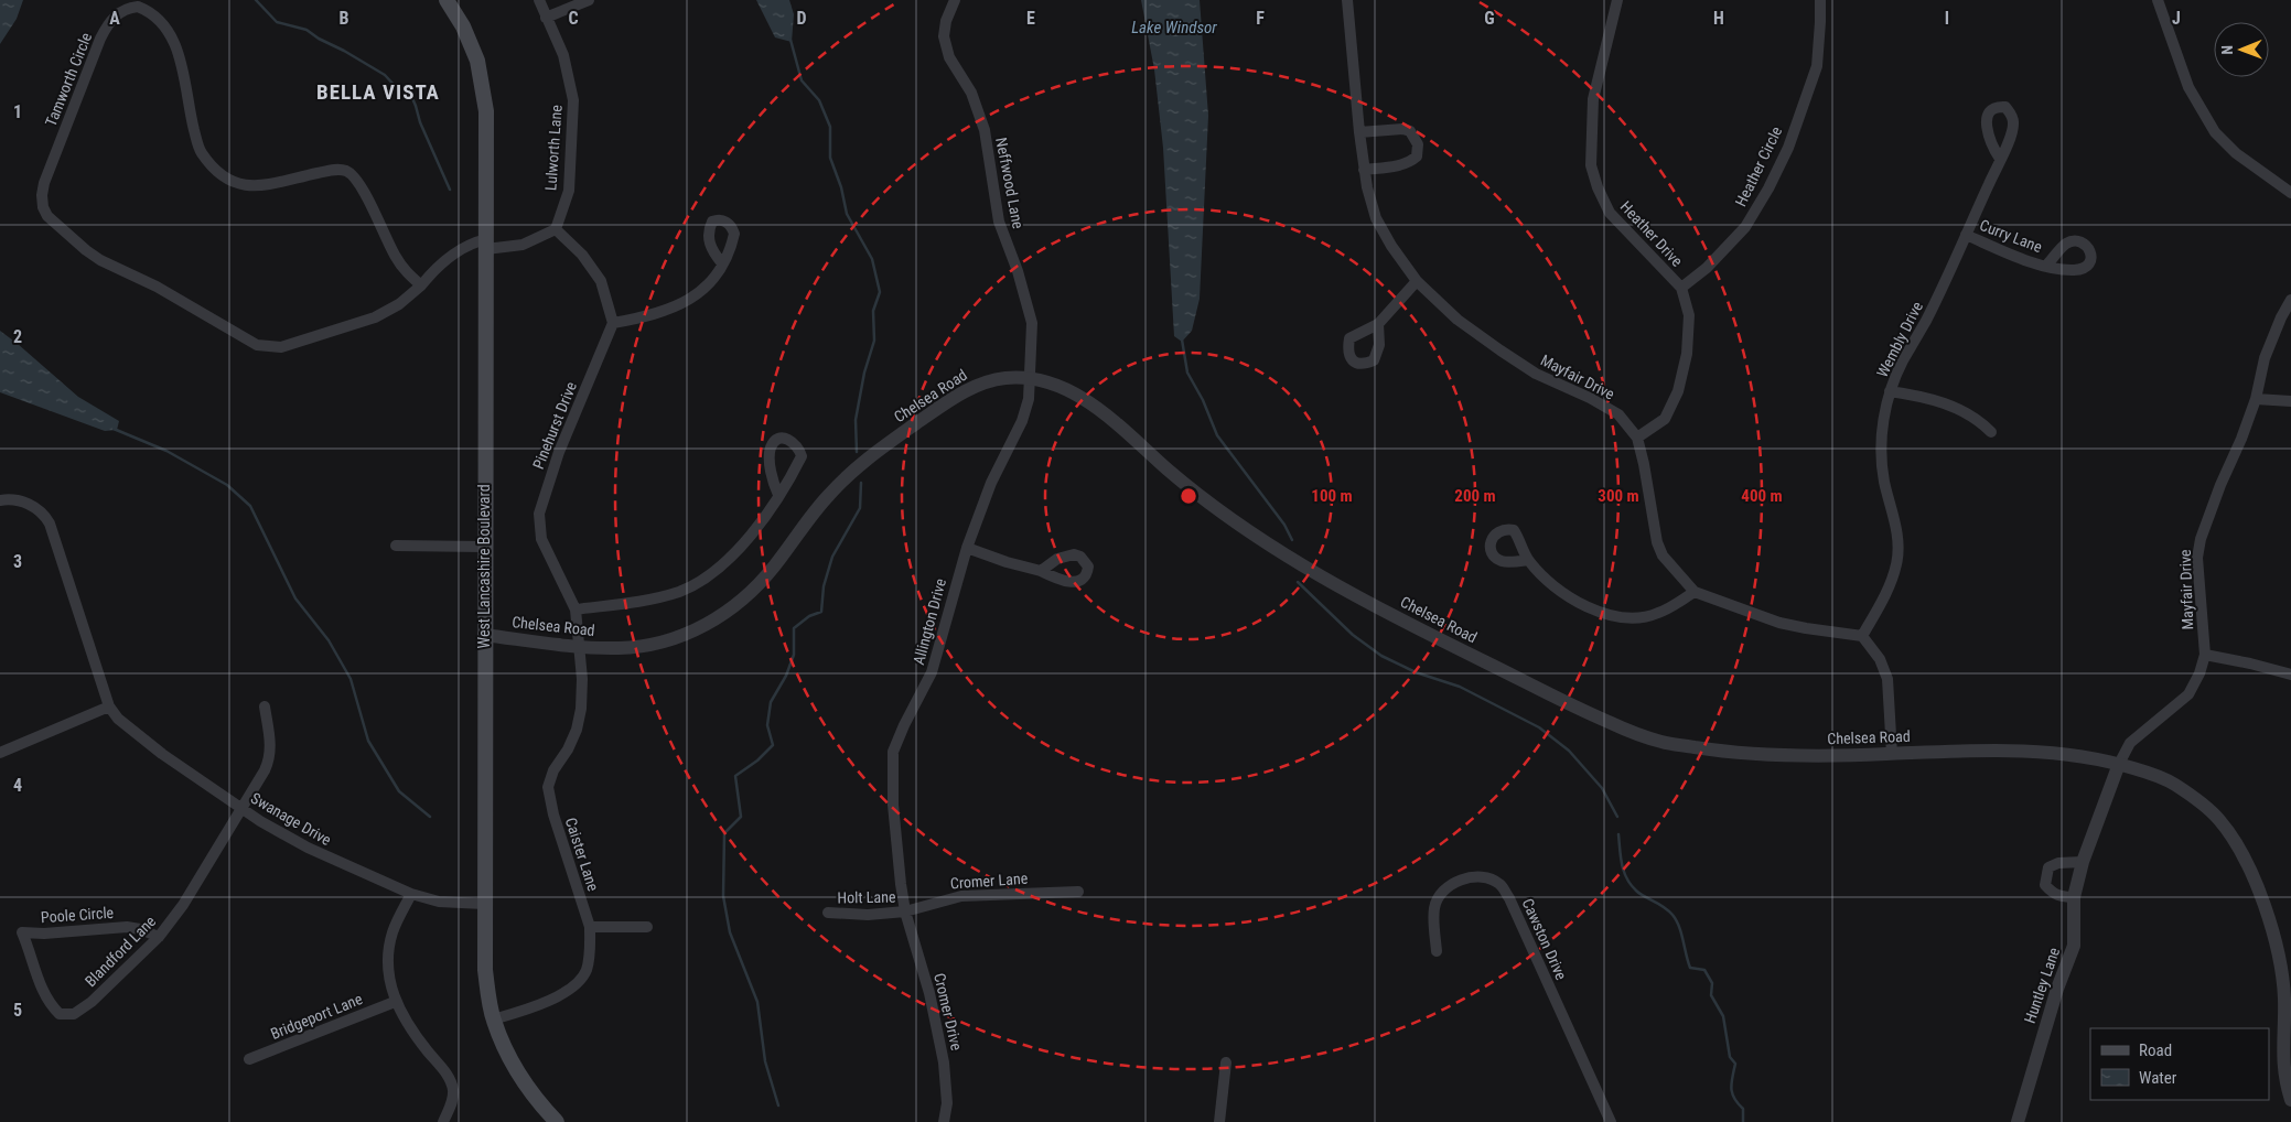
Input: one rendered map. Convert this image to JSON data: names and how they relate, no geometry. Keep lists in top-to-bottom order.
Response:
{
  "streets": {
    "main road": ["West Lancashire Boulevard"],
    "street": [
      "Tamworth Circle",
      "Lulworth Lane",
      "Heather Circle",
      "Neffwood Lane",
      "Heather Drive",
      "Curry Lane",
      "Wembly Drive",
      "Mayfair Drive",
      "Chelsea Road",
      "Pinehurst Drive",
      "Allington Drive",
      "Swanage Drive",
      "Caister Lane",
      "Cromer Lane",
      "Holt Lane",
      "Poole Circle",
      "Cawston Drive",
      "Blandford Lane",
      "Huntley Lane",
      "Cromer Drive",
      "Bridgeport Lane"
    ]
  },
  "crossings": [
    ["Tamworth Circle", "West Lancashire Boulevard"],
    ["Heather Circle", "Heather Drive"],
    ["Neffwood Lane", "Chelsea Road"],
    ["Neffwood Lane", "Allington Drive"],
    ["Heather Drive", "Mayfair Drive"],
    ["Curry Lane", "Wembly Drive"],
    ["Wembly Drive", "Mayfair Drive"],
    ["Mayfair Drive", "Chelsea Road"],
    ["Mayfair Drive", "Huntley Lane"],
    ["Chelsea Road", "Pinehurst Drive"],
    ["Chelsea Road", "West Lancashire Boulevard"],
    ["Chelsea Road", "Allington Drive"],
    ["Chelsea Road", "Caister Lane"],
    ["Chelsea Road", "Huntley Lane"],
    ["Pinehurst Drive", "Caister Lane"],
    ["West Lancashire Boulevard", "Swanage Drive"],
    ["West Lancashire Boulevard", "Caister Lane"],
    ["Allington Drive", "Cromer Lane"],
    ["Allington Drive", "Holt Lane"],
    ["Allington Drive", "Cromer Drive"],
    ["Swanage Drive", "Blandford Lane"],
    ["Cromer Lane", "Holt Lane"],
    ["Cromer Lane", "Cromer Drive"],
    ["Holt Lane", "Cromer Drive"],
    ["Poole Circle", "Blandford Lane"]
  ],
  "districts": ["BELLA VISTA"],
  "water": ["Lake Windsor"],
  "legend": ["Road", "Water"],
  "north": "left",
  "grid": {
    "columns": [
      "A",
      "B",
      "C",
      "D",
      "E",
      "F",
      "G",
      "H",
      "I",
      "J"
    ],
    "rows": [
      "1",
      "2",
      "3",
      "4",
      "5"
    ]
  },
  "rings": [
    "100 m",
    "200 m",
    "300 m",
    "400 m"
  ]
}
